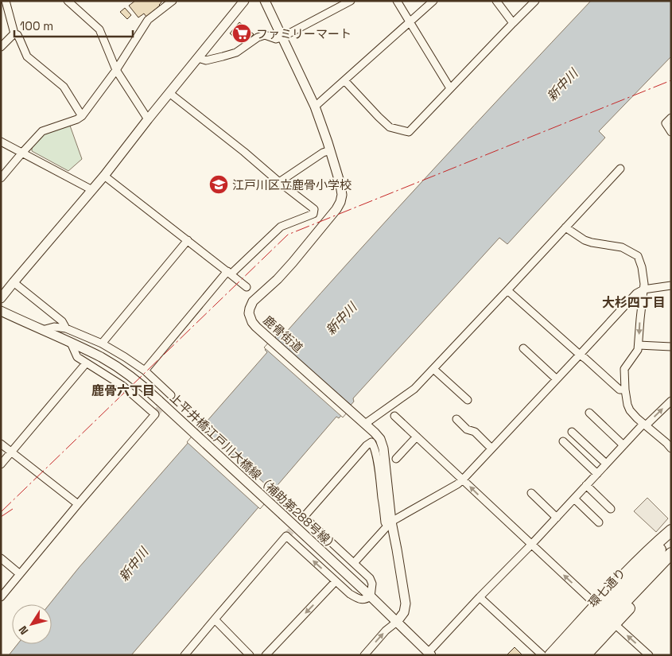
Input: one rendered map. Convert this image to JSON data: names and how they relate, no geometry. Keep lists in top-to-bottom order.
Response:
{
  "streets": {
    "main road": ["環七通り"],
    "street": ["鹿骨街道", "上平井橋江戸川大橋線（補助第288号線）"]
  },
  "crossings": [
    ["鹿骨街道", "上平井橋江戸川大橋線（補助第288号線）"]
  ],
  "districts": ["大杉四丁目", "鹿骨六丁目"],
  "water": ["新中川"],
  "places": {
    "supermarket": ["ファミリーマート"],
    "school or university": ["江戸川区立鹿骨小学校"]
  },
  "scale_bar": "100 m",
  "north": "bottom left"
}
